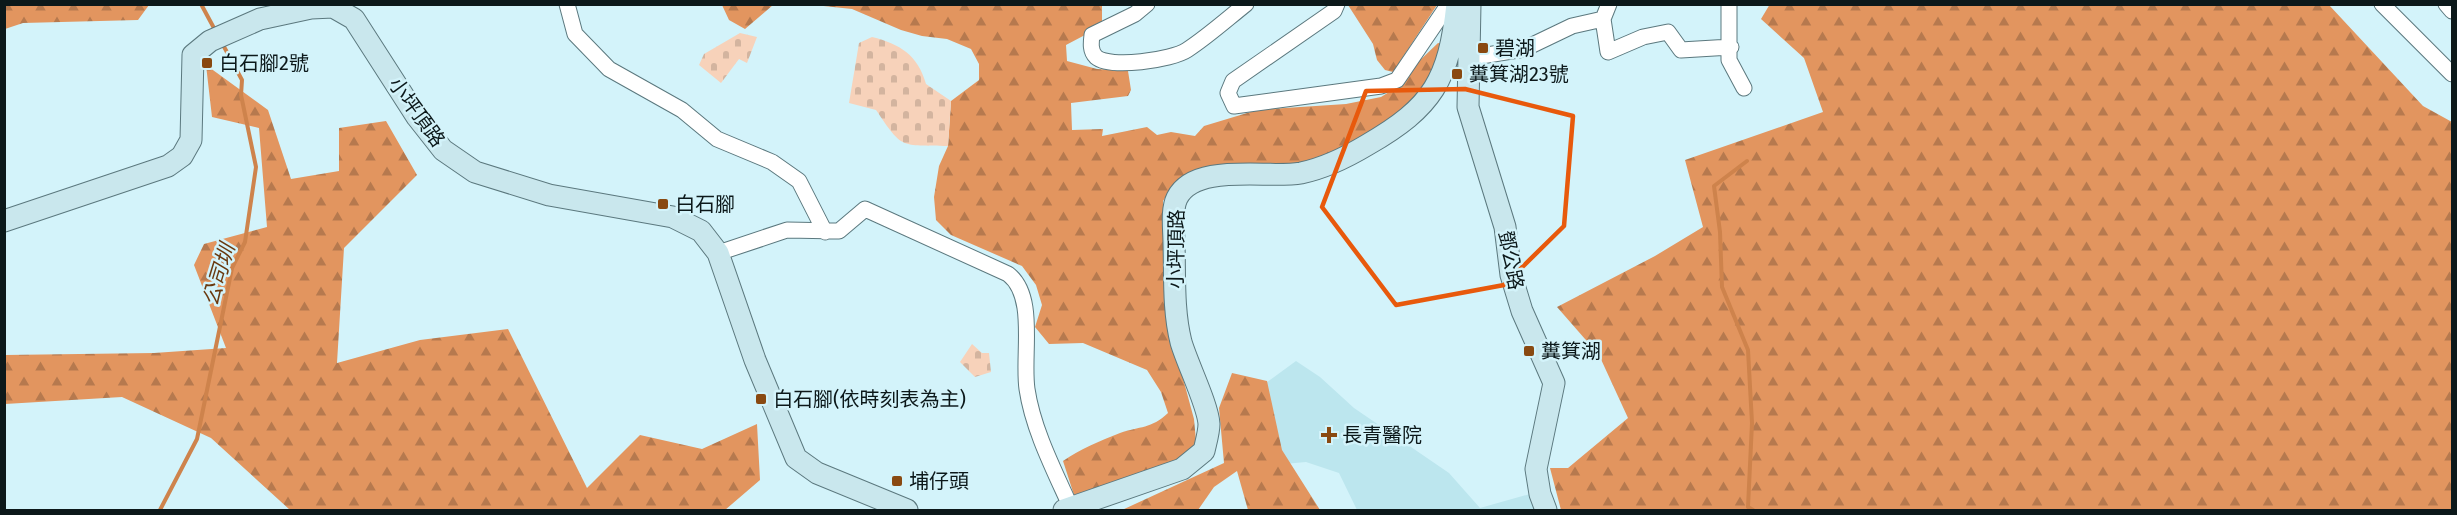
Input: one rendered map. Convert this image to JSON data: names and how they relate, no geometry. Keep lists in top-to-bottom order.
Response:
{
  "streets": {
    "street": ["小坪頂路", "鄧公路"]
  },
  "water": ["公司圳"],
  "places": {
    "transit": [
      "碧湖",
      "白石腳2號",
      "糞箕湖23號",
      "白石腳",
      "糞箕湖",
      "白石腳(依時刻表為主)",
      "埔仔頭"
    ],
    "health": ["長青醫院"]
  }
}
